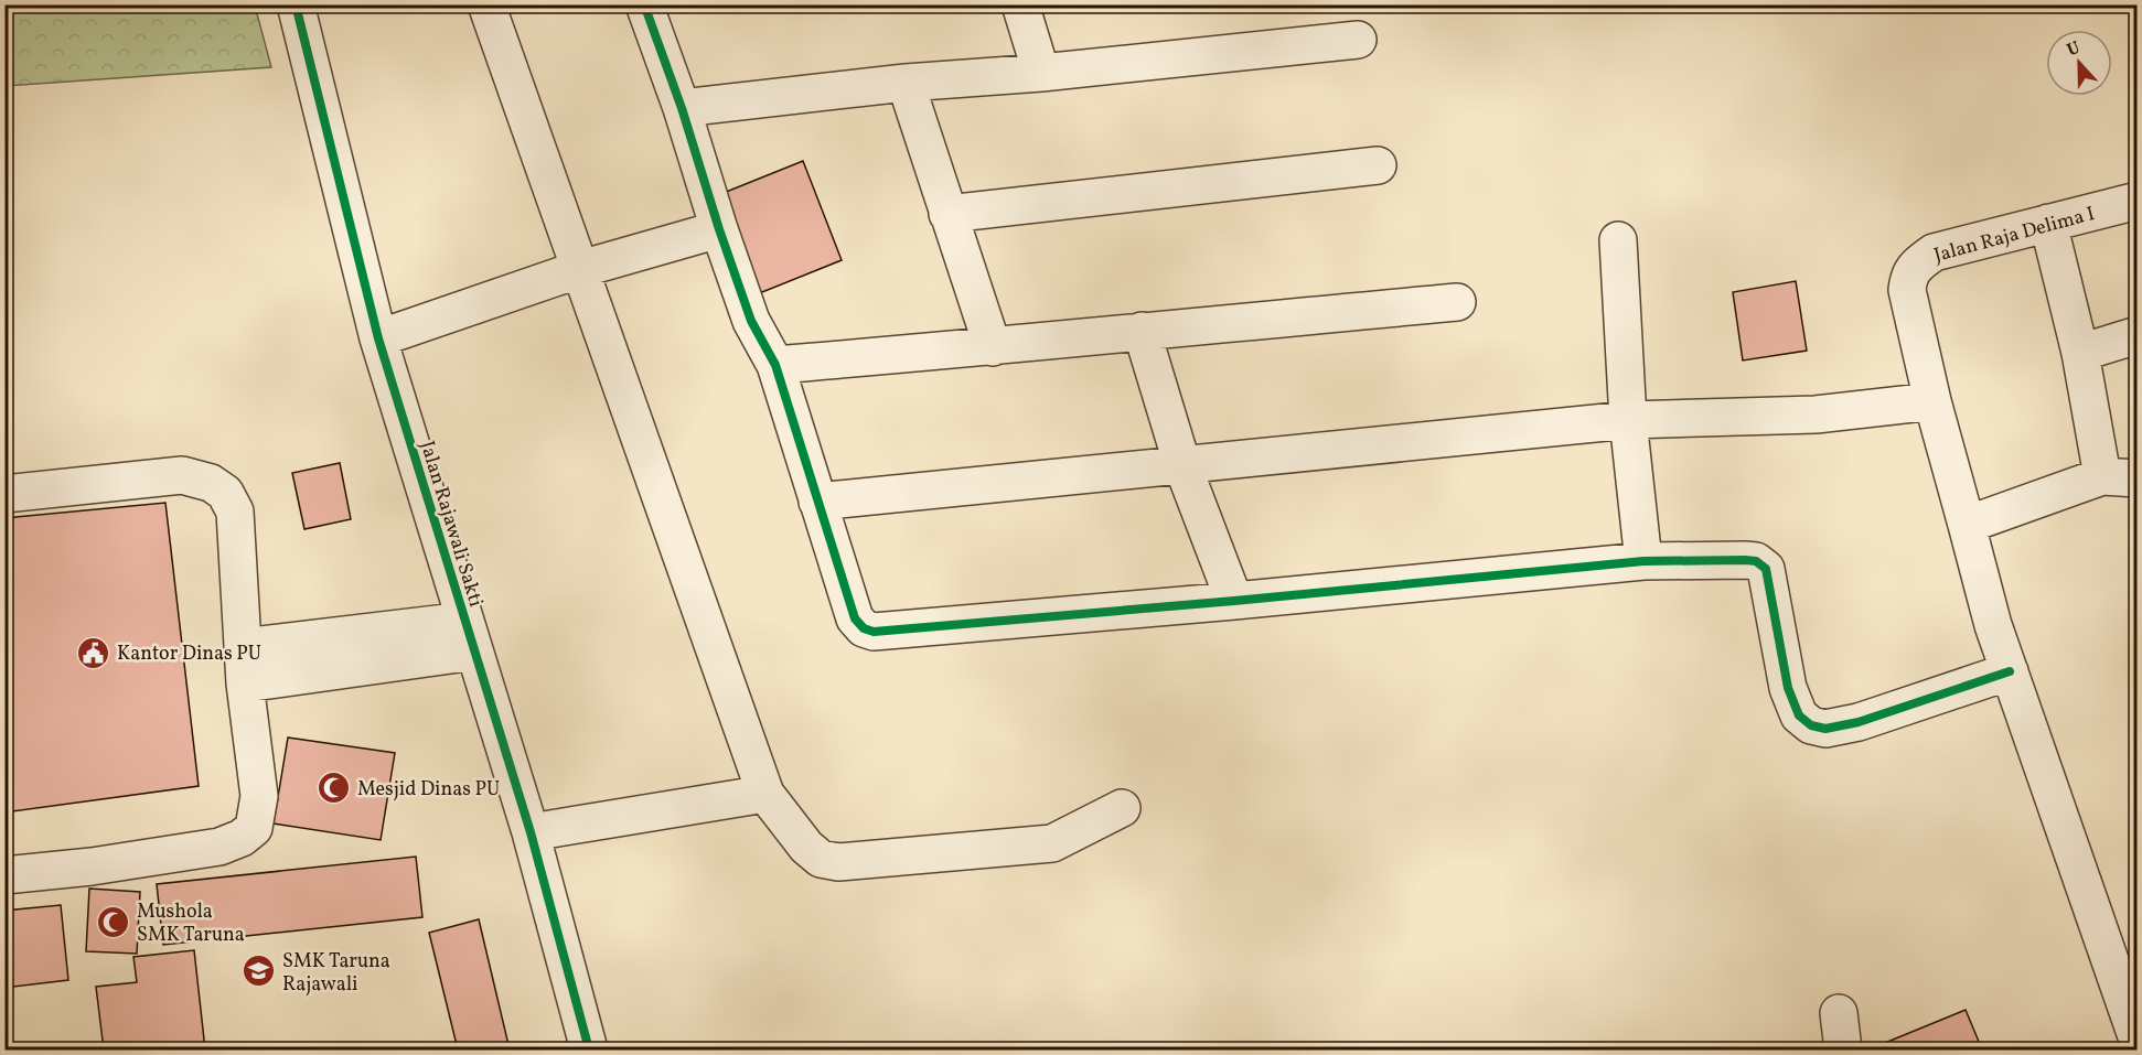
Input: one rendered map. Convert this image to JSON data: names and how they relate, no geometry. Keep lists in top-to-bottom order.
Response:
{
  "streets": {
    "street": ["Jalan Raja Delima I", "Jalan Rajawali Sakti"]
  },
  "places": {
    "public building": ["Kantor Dinas PU"],
    "mosque": ["Mesjid Dinas PU", "Mushola SMK Taruna"],
    "school or university": ["SMK Taruna Rajawali"]
  },
  "north": "top"
}
